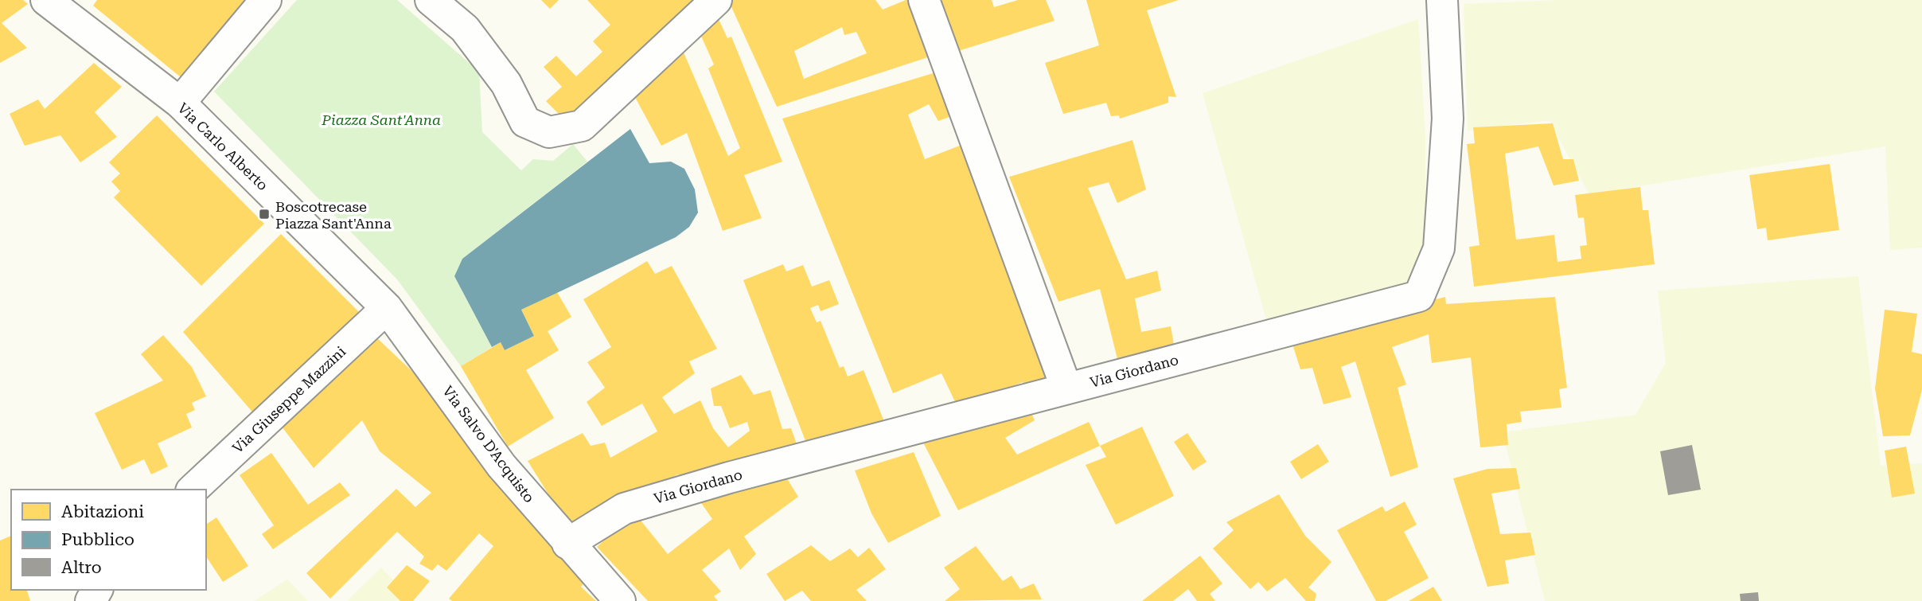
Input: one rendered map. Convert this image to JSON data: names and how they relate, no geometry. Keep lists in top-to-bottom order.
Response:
{
  "streets": {
    "street": [
      "Via Carlo Alberto",
      "Via Giordano",
      "Via Giuseppe Mazzini",
      "Via Salvo D'Acquisto"
    ]
  },
  "crossings": [
    ["Via Carlo Alberto", "Via Giuseppe Mazzini"],
    ["Via Carlo Alberto", "Via Salvo D'Acquisto"],
    ["Via Giordano", "Via Salvo D'Acquisto"],
    ["Via Giuseppe Mazzini", "Via Salvo D'Acquisto"]
  ],
  "parks": ["Piazza Sant'Anna"],
  "places": {
    "transit": ["Boscotrecase Piazza Sant'Anna"]
  },
  "legend": ["Abitazioni", "Pubblico", "Altro"]
}
